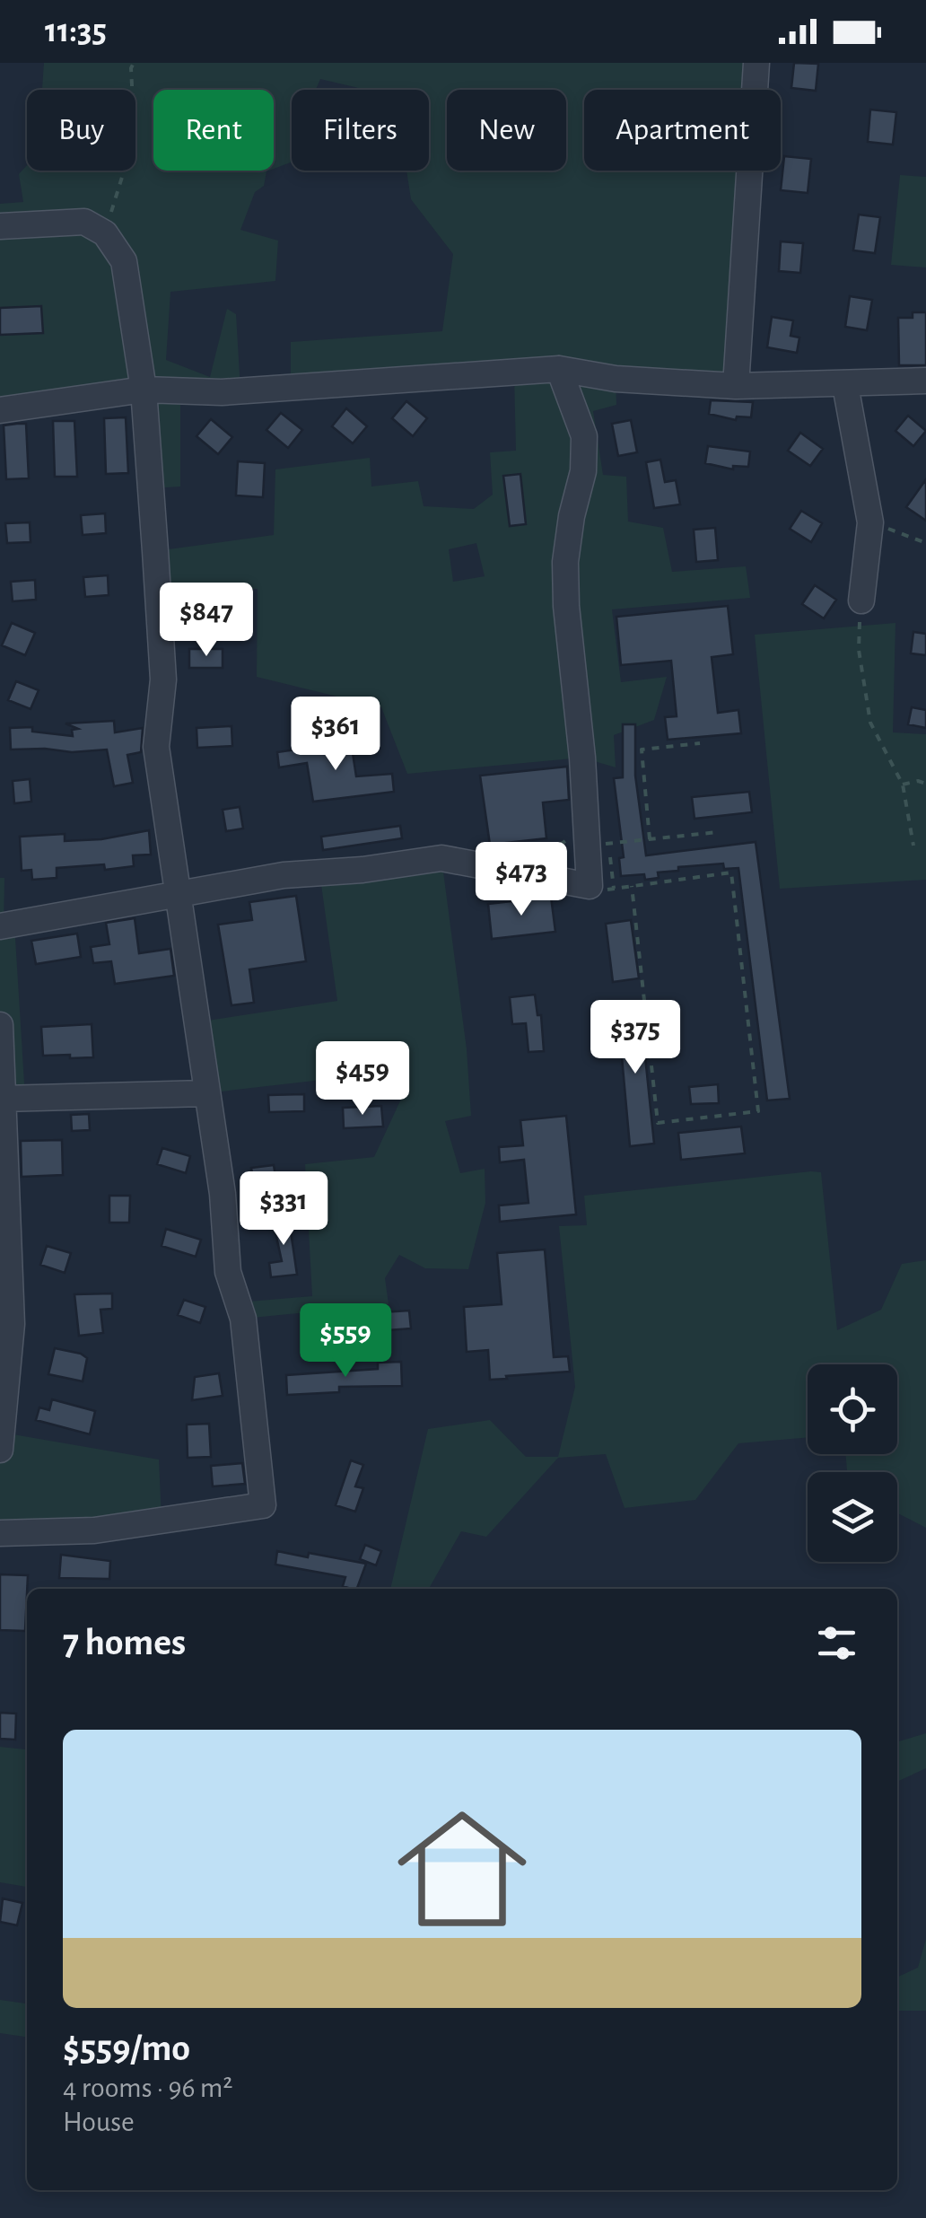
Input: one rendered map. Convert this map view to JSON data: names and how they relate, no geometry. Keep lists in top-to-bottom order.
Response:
{
  "page": {
    "status": "11:35",
    "chip": [
      "Buy",
      "Rent",
      "Filters",
      "New",
      "Apartment"
    ],
    "price": [
      "$847",
      "$361",
      "$473",
      "$375",
      "$459",
      "$331",
      "$559"
    ],
    "heading": "7 homes",
    "list": [
      {
        "name": "$559/mo",
        "note": "4 rooms · 96 m² · House"
      }
    ]
  }
}
